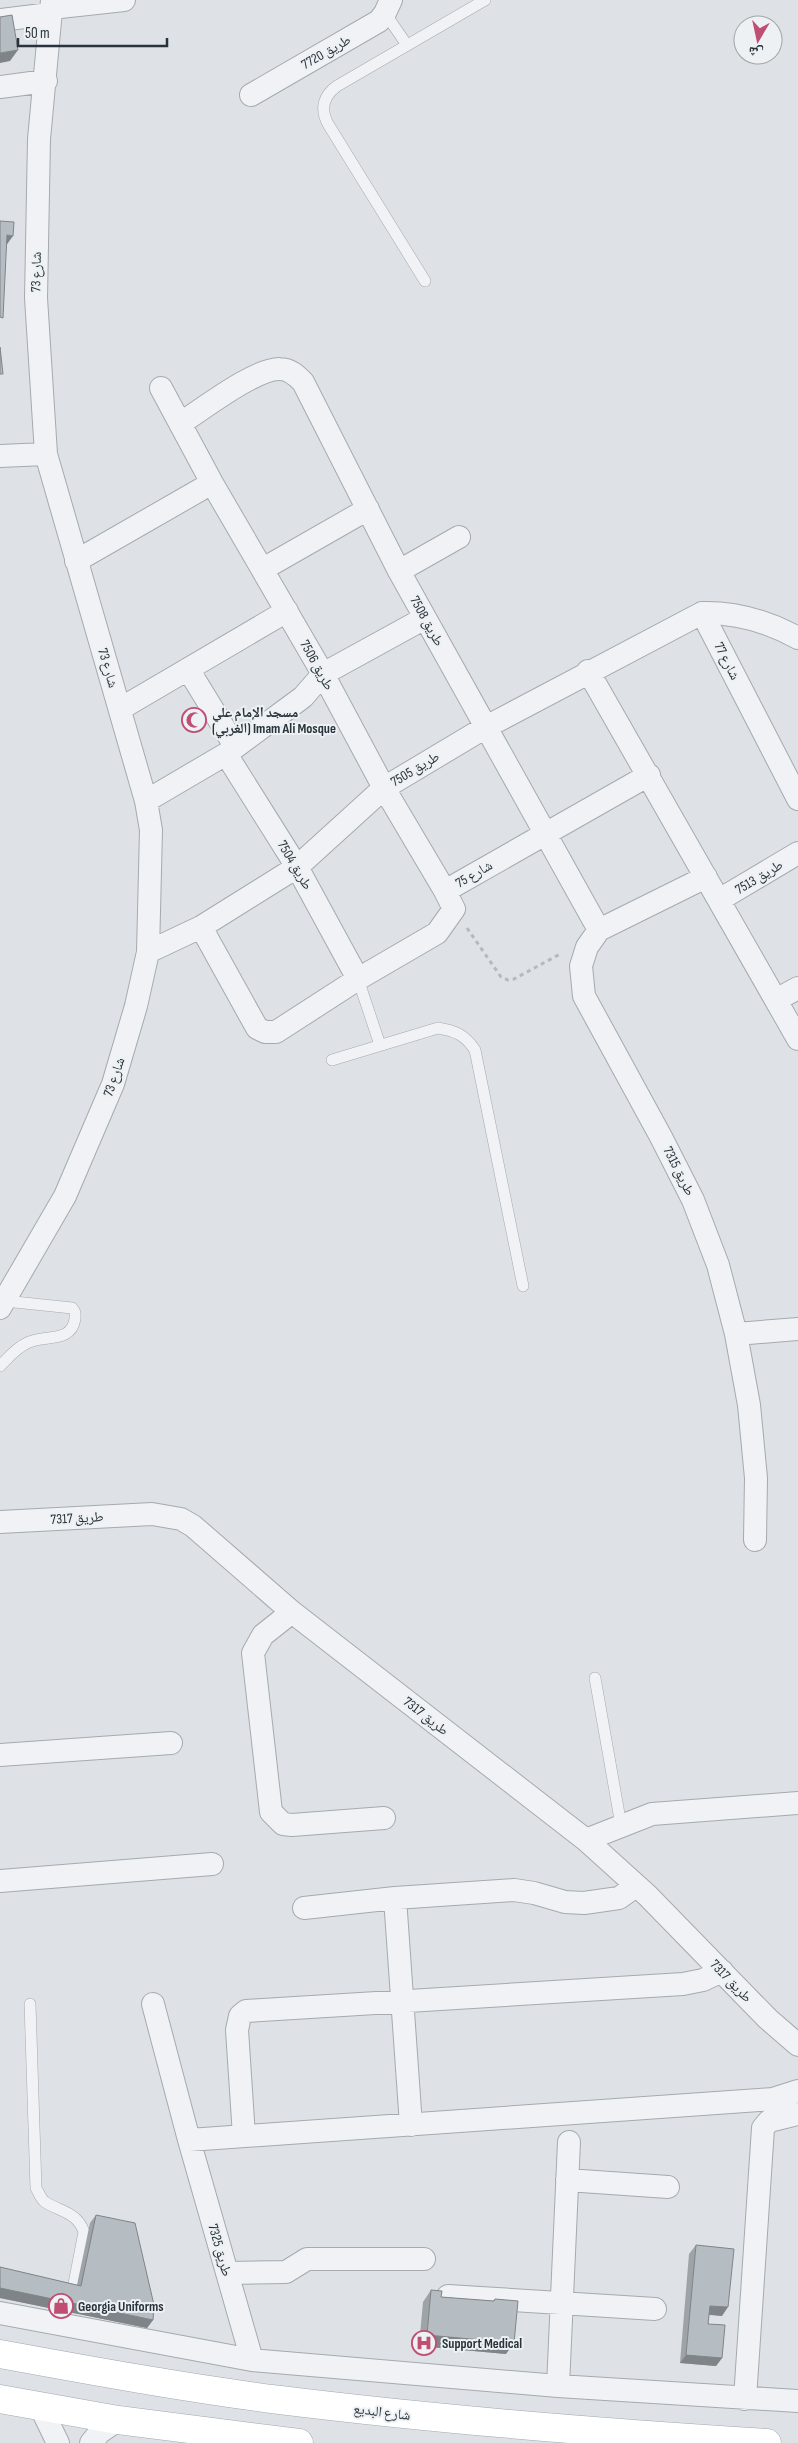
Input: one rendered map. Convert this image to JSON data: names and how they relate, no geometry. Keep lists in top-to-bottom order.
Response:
{
  "streets": {
    "main road": ["شارع البديع"],
    "street": [
      "طريق 7720",
      "شارع 73",
      "طريق 7508",
      "شارع 77",
      "طريق 7506",
      "طريق 7505",
      "طريق 7504",
      "شارع 75",
      "طريق 7513",
      "طريق 7315",
      "طريق 7317",
      "طريق 7325"
    ]
  },
  "crossings": [
    ["شارع 73", "طريق 7505"],
    ["طريق 7508", "طريق 7506"],
    ["طريق 7508", "طريق 7505"],
    ["طريق 7508", "شارع 75"],
    ["شارع 77", "طريق 7505"],
    ["طريق 7506", "طريق 7505"],
    ["طريق 7506", "شارع 75"],
    ["طريق 7505", "طريق 7504"],
    ["طريق 7505", "شارع 75"],
    ["طريق 7504", "شارع 75"]
  ],
  "places": {
    "mosque": ["مسجد الإمام علي (الغربي) Imam Ali Mosque"],
    "shop": ["Georgia Uniforms"],
    "hospital": ["Support Medical"]
  },
  "scale_bar": "50 m",
  "north": "bottom"
}
